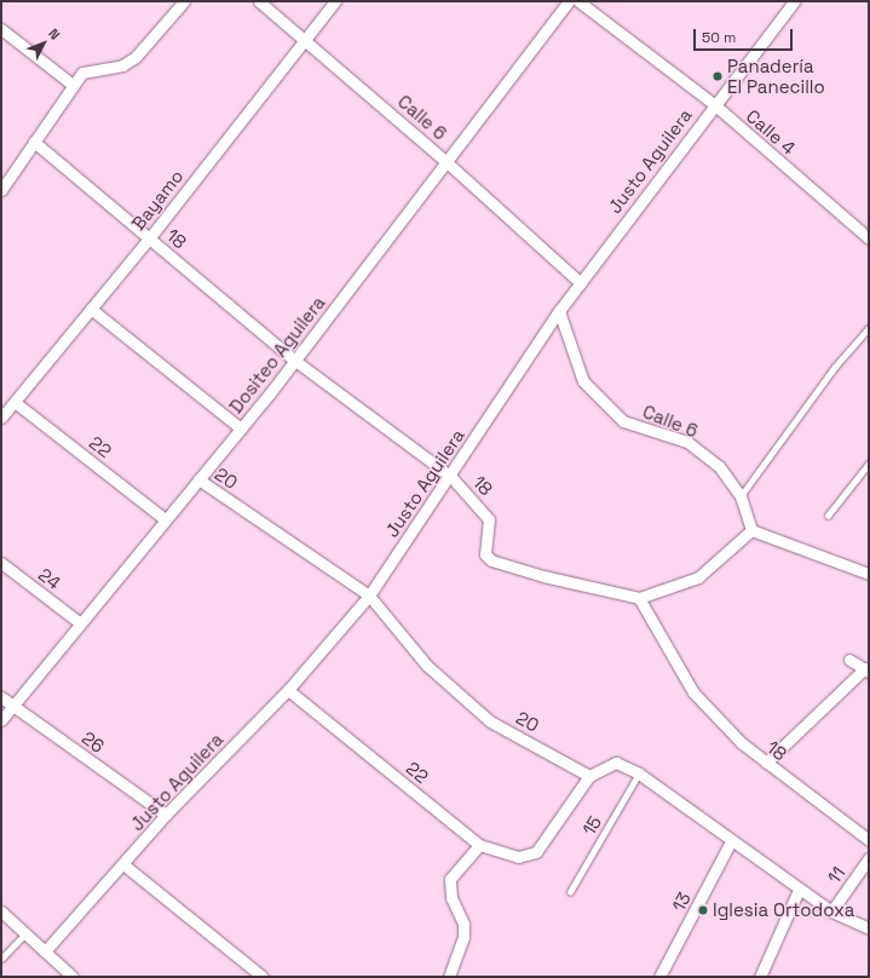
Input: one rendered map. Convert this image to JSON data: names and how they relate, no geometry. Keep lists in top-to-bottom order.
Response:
{
  "streets": {
    "street": [
      "Calle 6",
      "Calle 4",
      "Justo Aguilera",
      "Bayamo",
      "18",
      "Dositeo Aguilera",
      "22",
      "20",
      "24",
      "26",
      "11",
      "13"
    ],
    "lane": ["15"]
  },
  "crossings": [
    ["Calle 6", "Justo Aguilera"],
    ["Calle 6", "Bayamo"],
    ["Calle 6", "Dositeo Aguilera"],
    ["Calle 4", "Justo Aguilera"],
    ["Justo Aguilera", "18"],
    ["Justo Aguilera", "22"],
    ["Justo Aguilera", "20"],
    ["Justo Aguilera", "26"],
    ["Bayamo", "18"],
    ["Bayamo", "22"],
    ["18", "Dositeo Aguilera"],
    ["Dositeo Aguilera", "22"],
    ["Dositeo Aguilera", "20"],
    ["Dositeo Aguilera", "24"],
    ["Dositeo Aguilera", "26"],
    ["22", "20"]
  ],
  "places": ["Panadería El Panecillo", "Iglesia Ortodoxa"],
  "scale_bar": "50 m",
  "north": "top right"
}
